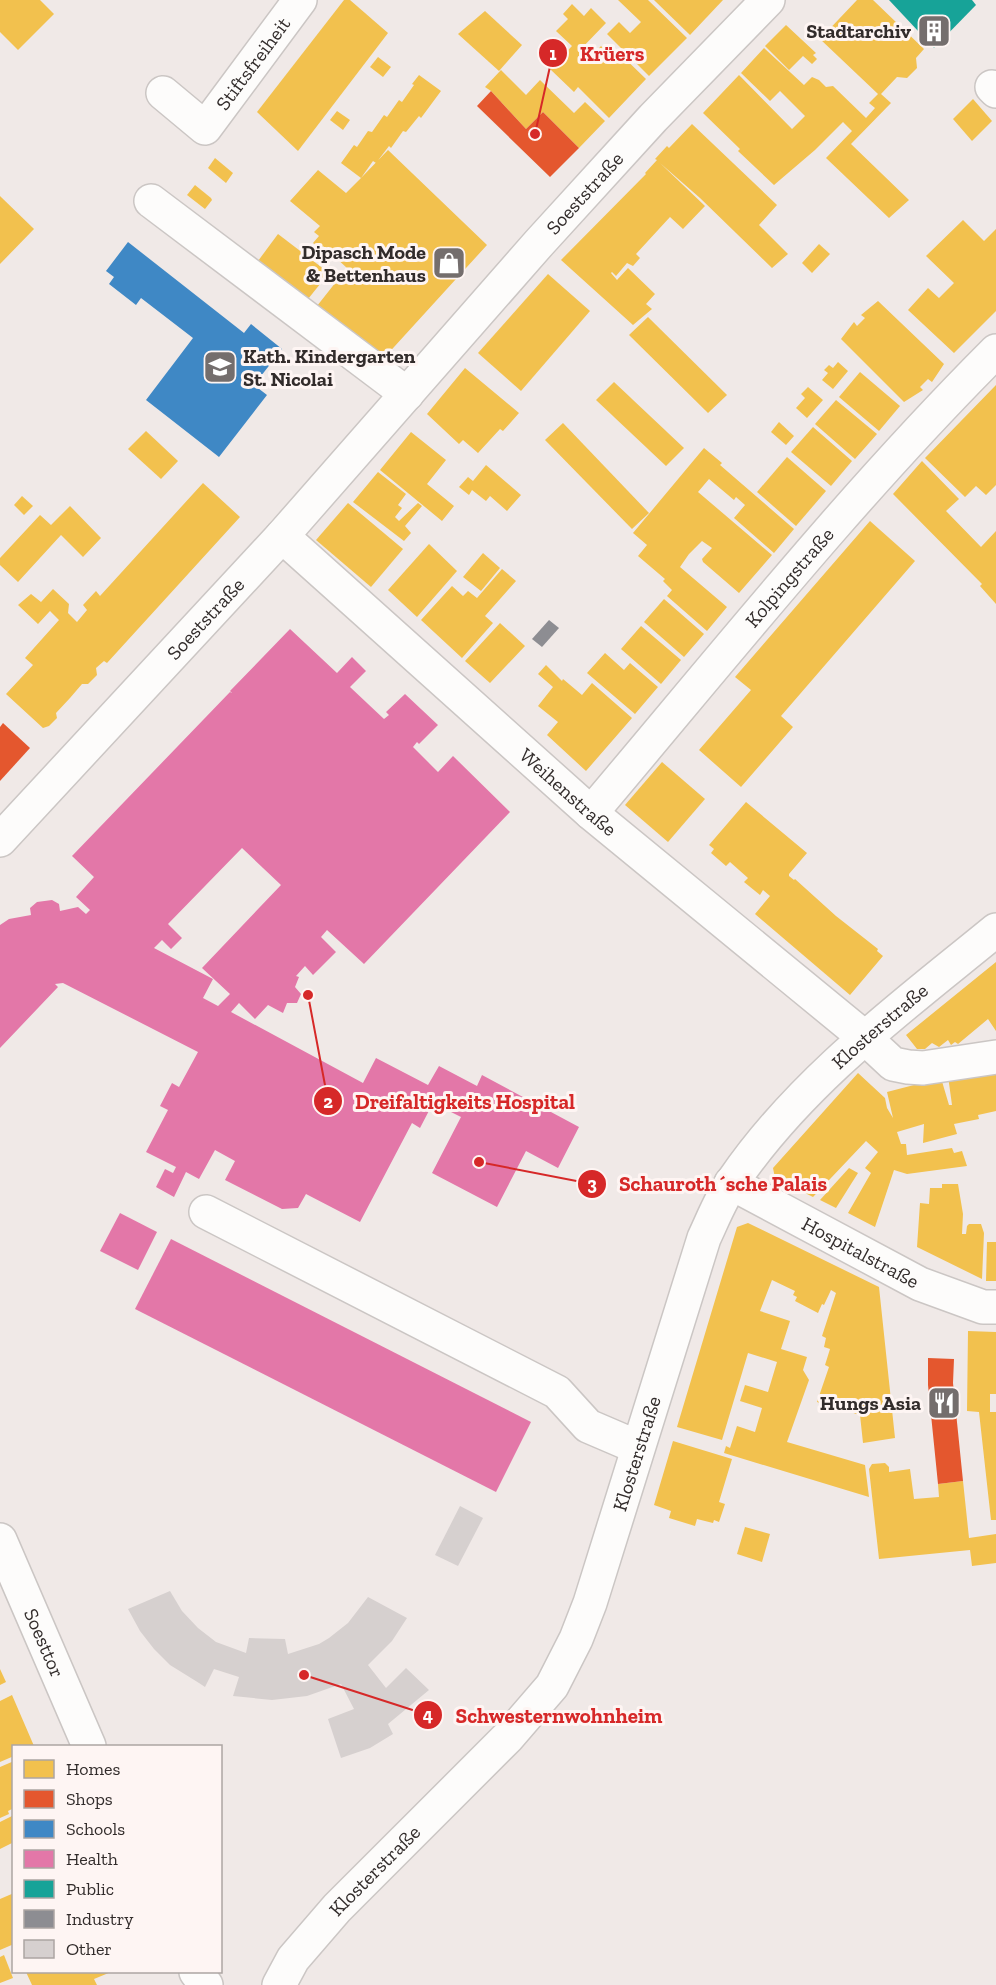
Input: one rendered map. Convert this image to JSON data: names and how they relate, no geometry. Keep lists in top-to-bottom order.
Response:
{
  "streets": {
    "street": [
      "Stiftsfreiheit",
      "Soeststraße",
      "Kolpingstraße",
      "Weihenstraße",
      "Klosterstraße",
      "Hospitalstraße",
      "Soesttor"
    ]
  },
  "crossings": [
    ["Soeststraße", "Weihenstraße"],
    ["Kolpingstraße", "Weihenstraße"],
    ["Weihenstraße", "Klosterstraße"],
    ["Klosterstraße", "Hospitalstraße"]
  ],
  "places": {
    "building": ["Stadtarchiv"],
    "other": [
      "Krüers",
      "Dreifaltigkeits Hospital",
      "Schauroth´sche Palais",
      "Schwesternwohnheim"
    ],
    "shop": ["Dipasch Mode & Bettenhaus"],
    "school or university": ["Kath. Kindergarten St. Nicolai"],
    "restaurant": ["Hungs Asia"]
  },
  "legend": [
    "Homes",
    "Shops",
    "Schools",
    "Health",
    "Public",
    "Industry",
    "Other"
  ]
}
